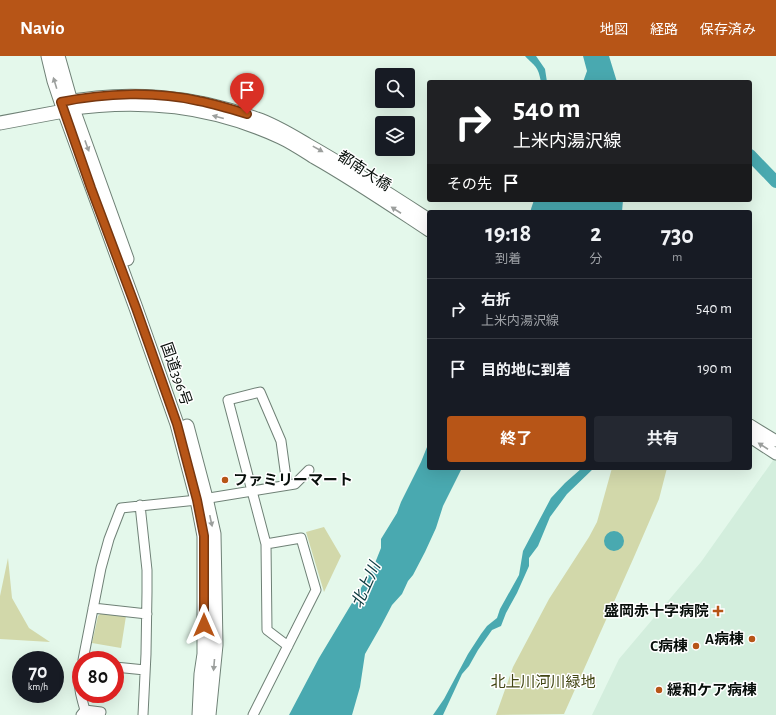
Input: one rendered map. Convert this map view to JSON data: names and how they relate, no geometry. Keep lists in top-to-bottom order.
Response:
{
  "streets": {
    "highway": ["国道396号"],
    "main road": ["都南大橋"]
  },
  "water": ["北上川"],
  "parks": ["北上川河川緑地"],
  "places": {
    "other": [
      "ファミリーマート",
      "A病棟",
      "C病棟",
      "緩和ケア病棟"
    ],
    "health": ["盛岡赤十字病院"]
  },
  "page": {
    "header": "Navio",
    "nav": ["地図", "経路", "保存済み"],
    "turn": ["540 m", "上米内湯沢線"],
    "then": "その先",
    "eta": [
      "19:18",
      "到着",
      "2",
      "分",
      "730",
      "m"
    ],
    "list": [
      {
        "name": "右折",
        "note": "上米内湯沢線",
        "value": "540 m"
      },
      {
        "name": "目的地に到着",
        "value": "190 m"
      }
    ],
    "buttons": ["終了", "共有"],
    "speed": "70 km/h",
    "limit": "80"
  }
}
